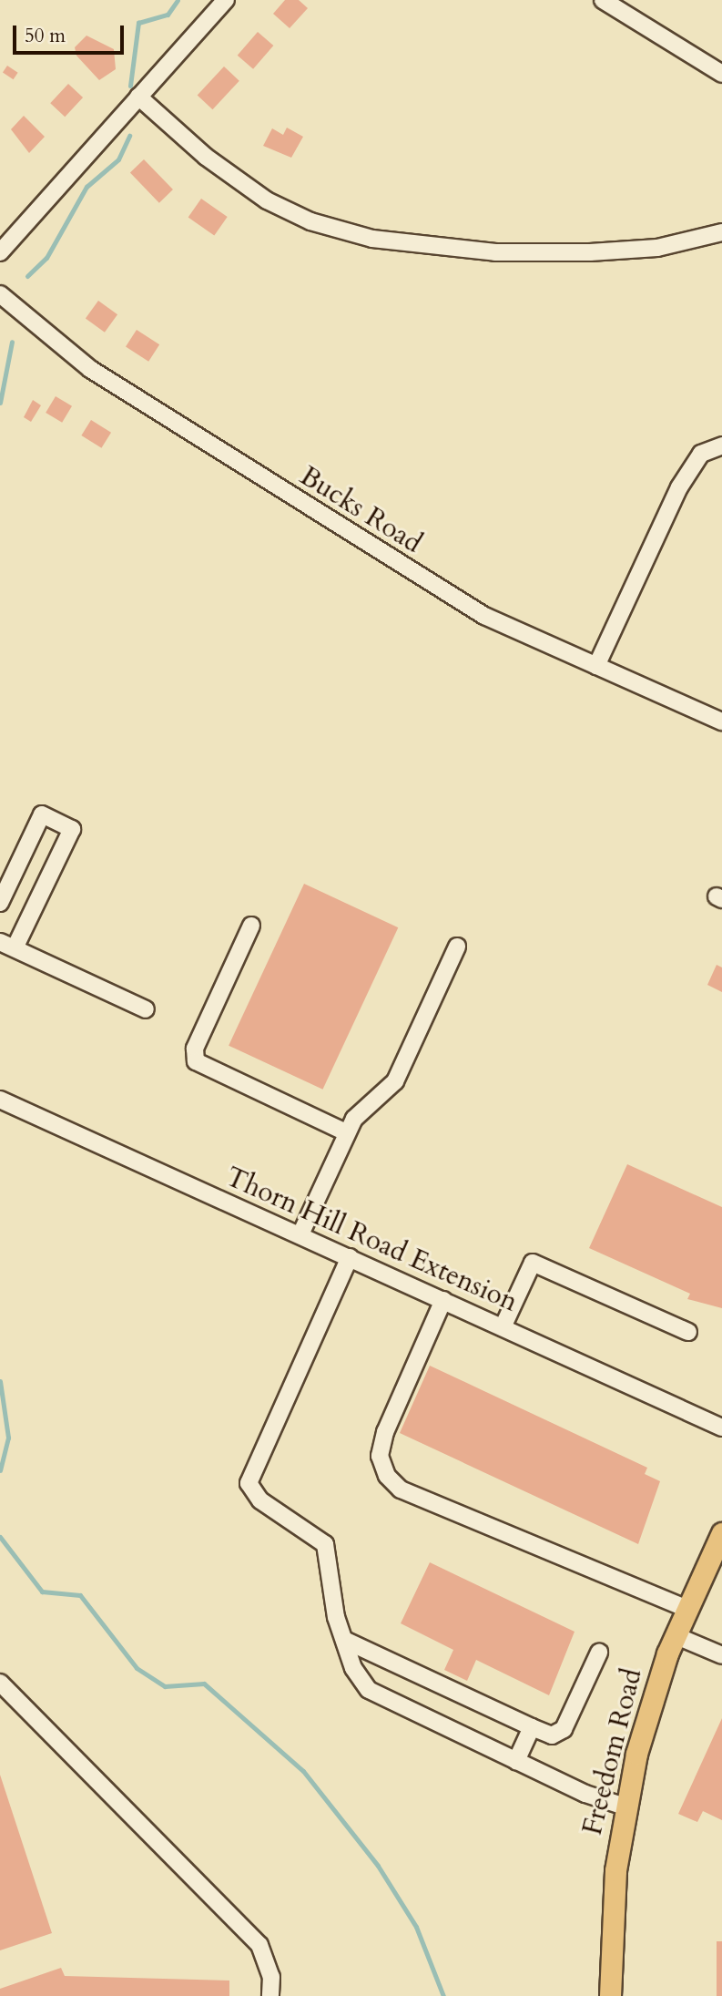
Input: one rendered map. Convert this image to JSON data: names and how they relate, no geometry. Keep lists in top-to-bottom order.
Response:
{
  "streets": {
    "main road": ["Freedom Road"],
    "street": ["Bucks Road", "Thorn Hill Road Extension"]
  },
  "scale_bar": "50 m"
}
